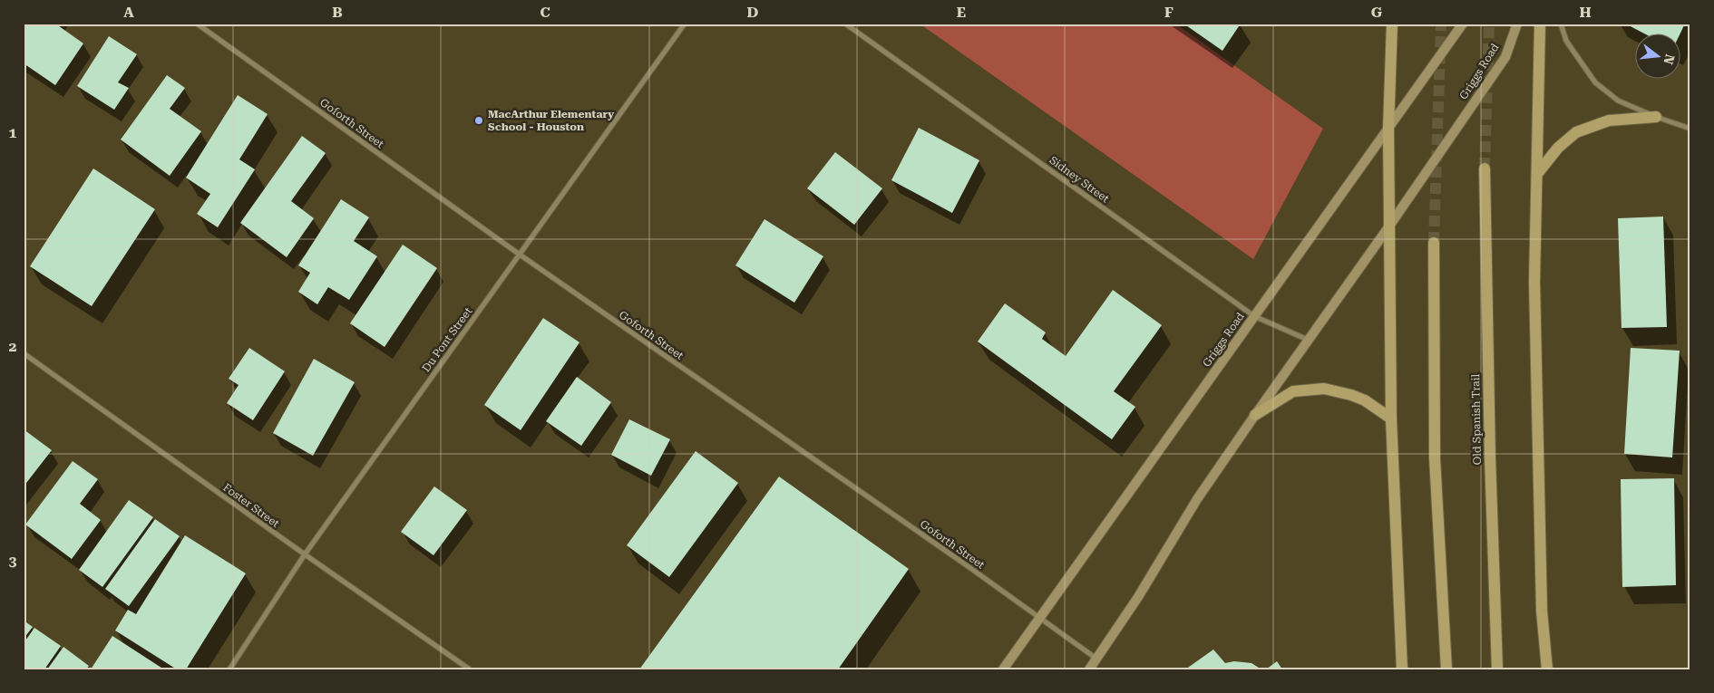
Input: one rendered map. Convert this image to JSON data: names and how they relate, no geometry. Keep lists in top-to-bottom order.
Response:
{
  "streets": {
    "main road": ["Griggs Road", "Old Spanish Trail"],
    "street": [
      "Goforth Street",
      "Sidney Street",
      "Du Pont Street",
      "Foster Street"
    ]
  },
  "crossings": [
    ["Griggs Road", "Goforth Street"],
    ["Griggs Road", "Sidney Street"],
    ["Goforth Street", "Du Pont Street"],
    ["Du Pont Street", "Foster Street"]
  ],
  "places": ["MacArthur Elementary School - Houston"],
  "north": "right",
  "grid": {
    "columns": [
      "A",
      "B",
      "C",
      "D",
      "E",
      "F",
      "G",
      "H"
    ],
    "rows": ["1", "2", "3"]
  }
}
